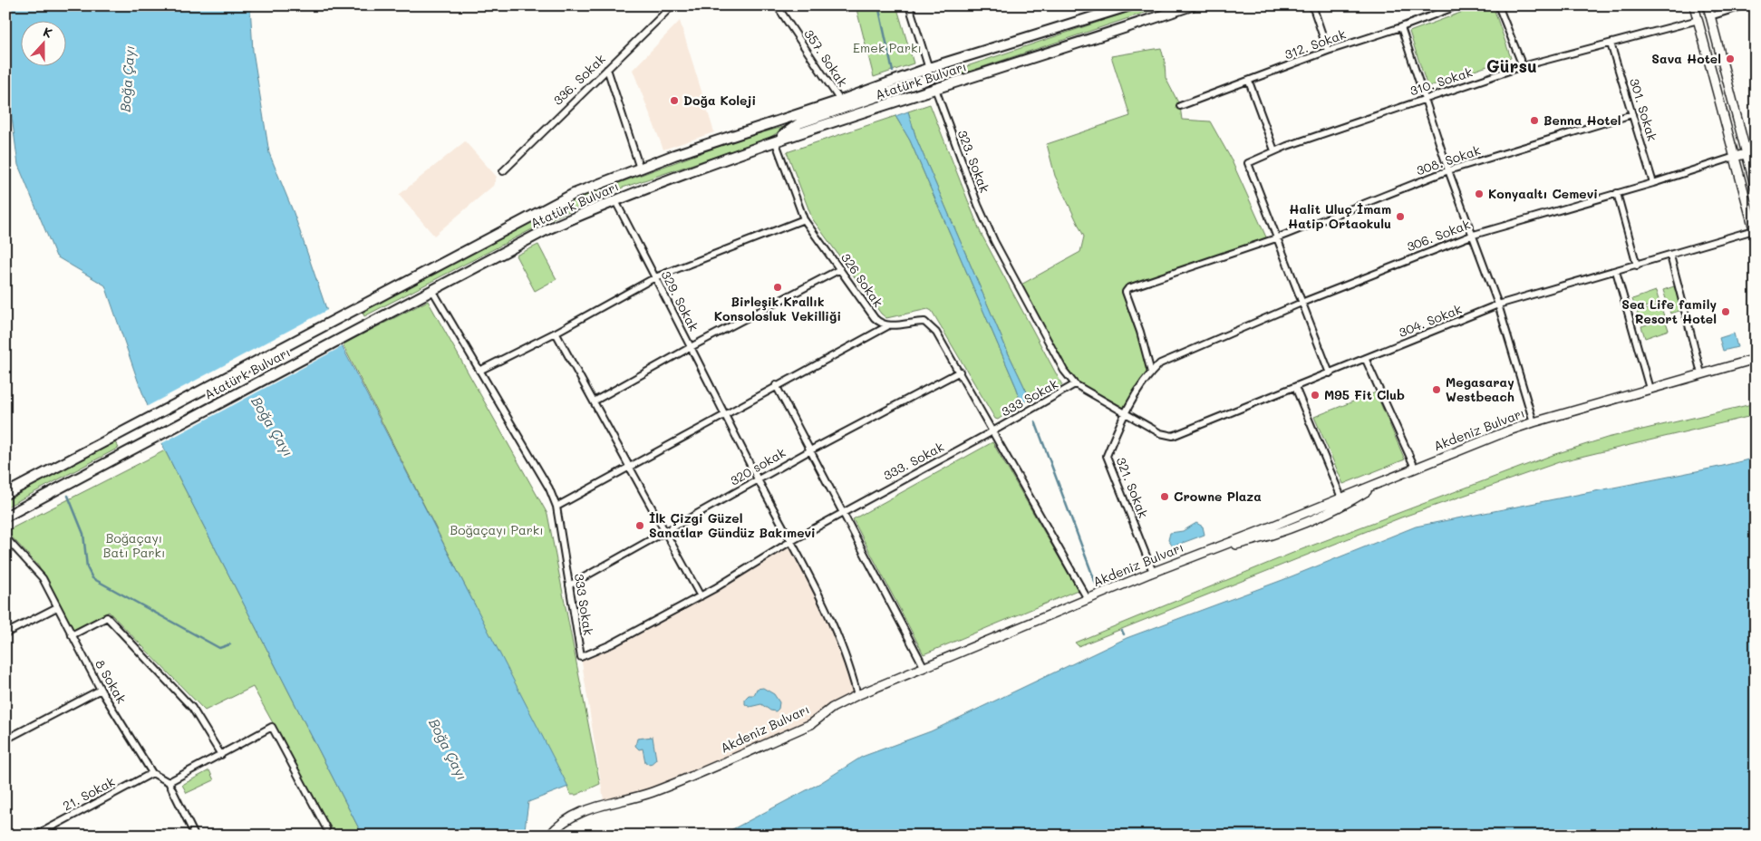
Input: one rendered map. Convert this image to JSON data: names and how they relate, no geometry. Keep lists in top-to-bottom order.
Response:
{
  "streets": {
    "main road": ["Atatürk Bulvarı", "306. Sokak", "Akdeniz Bulvarı"],
    "street": [
      "312. Sokak",
      "357. Sokak",
      "336. Sokak",
      "310. Sokak",
      "301. Sokak",
      "308. Sokak",
      "323. Sokak",
      "326 Sokak",
      "329. Sokak",
      "304. Sokak",
      "333 Sokak",
      "333. Sokak",
      "320 sokak",
      "321. Sokak",
      "8 Sokak",
      "21. Sokak"
    ]
  },
  "crossings": [
    ["357. Sokak", "Atatürk Bulvarı"],
    ["Atatürk Bulvarı", "323. Sokak"],
    ["Atatürk Bulvarı", "326 Sokak"],
    ["Atatürk Bulvarı", "329. Sokak"],
    ["Atatürk Bulvarı", "333 Sokak"],
    ["310. Sokak", "301. Sokak"],
    ["310. Sokak", "308. Sokak"],
    ["301. Sokak", "308. Sokak"],
    ["301. Sokak", "306. Sokak"],
    ["308. Sokak", "306. Sokak"],
    ["308. Sokak", "321. Sokak"],
    ["323. Sokak", "304. Sokak"],
    ["323. Sokak", "333 Sokak"],
    ["306. Sokak", "321. Sokak"],
    ["329. Sokak", "333 Sokak"],
    ["329. Sokak", "Akdeniz Bulvarı"],
    ["329. Sokak", "320 sokak"],
    ["304. Sokak", "333 Sokak"],
    ["304. Sokak", "321. Sokak"],
    ["333 Sokak", "333. Sokak"],
    ["333 Sokak", "320 sokak"],
    ["Akdeniz Bulvarı", "321. Sokak"],
    ["8 Sokak", "21. Sokak"]
  ],
  "districts": ["Gürsu"],
  "water": ["Boğa Çayı"],
  "parks": ["Emek Parkı", "Boğaçayı Parkı", "Boğaçayı Batı Parkı"],
  "places": [
    "Sava Hotel",
    "Doğa Koleji",
    "Benna Hotel",
    "Konyaaltı Cemevi",
    "Halit Uluç İmam Hatip Ortaokulu",
    "Birleşik Krallık Konsolosluk Vekilliği",
    "Sea Life family Resort Hotel",
    "Megasaray Westbeach",
    "M95 Fit Club",
    "Crowne Plaza",
    "İlk Çizgi Güzel Sanatlar Gündüz Bakımevi"
  ],
  "north": "top"
}
